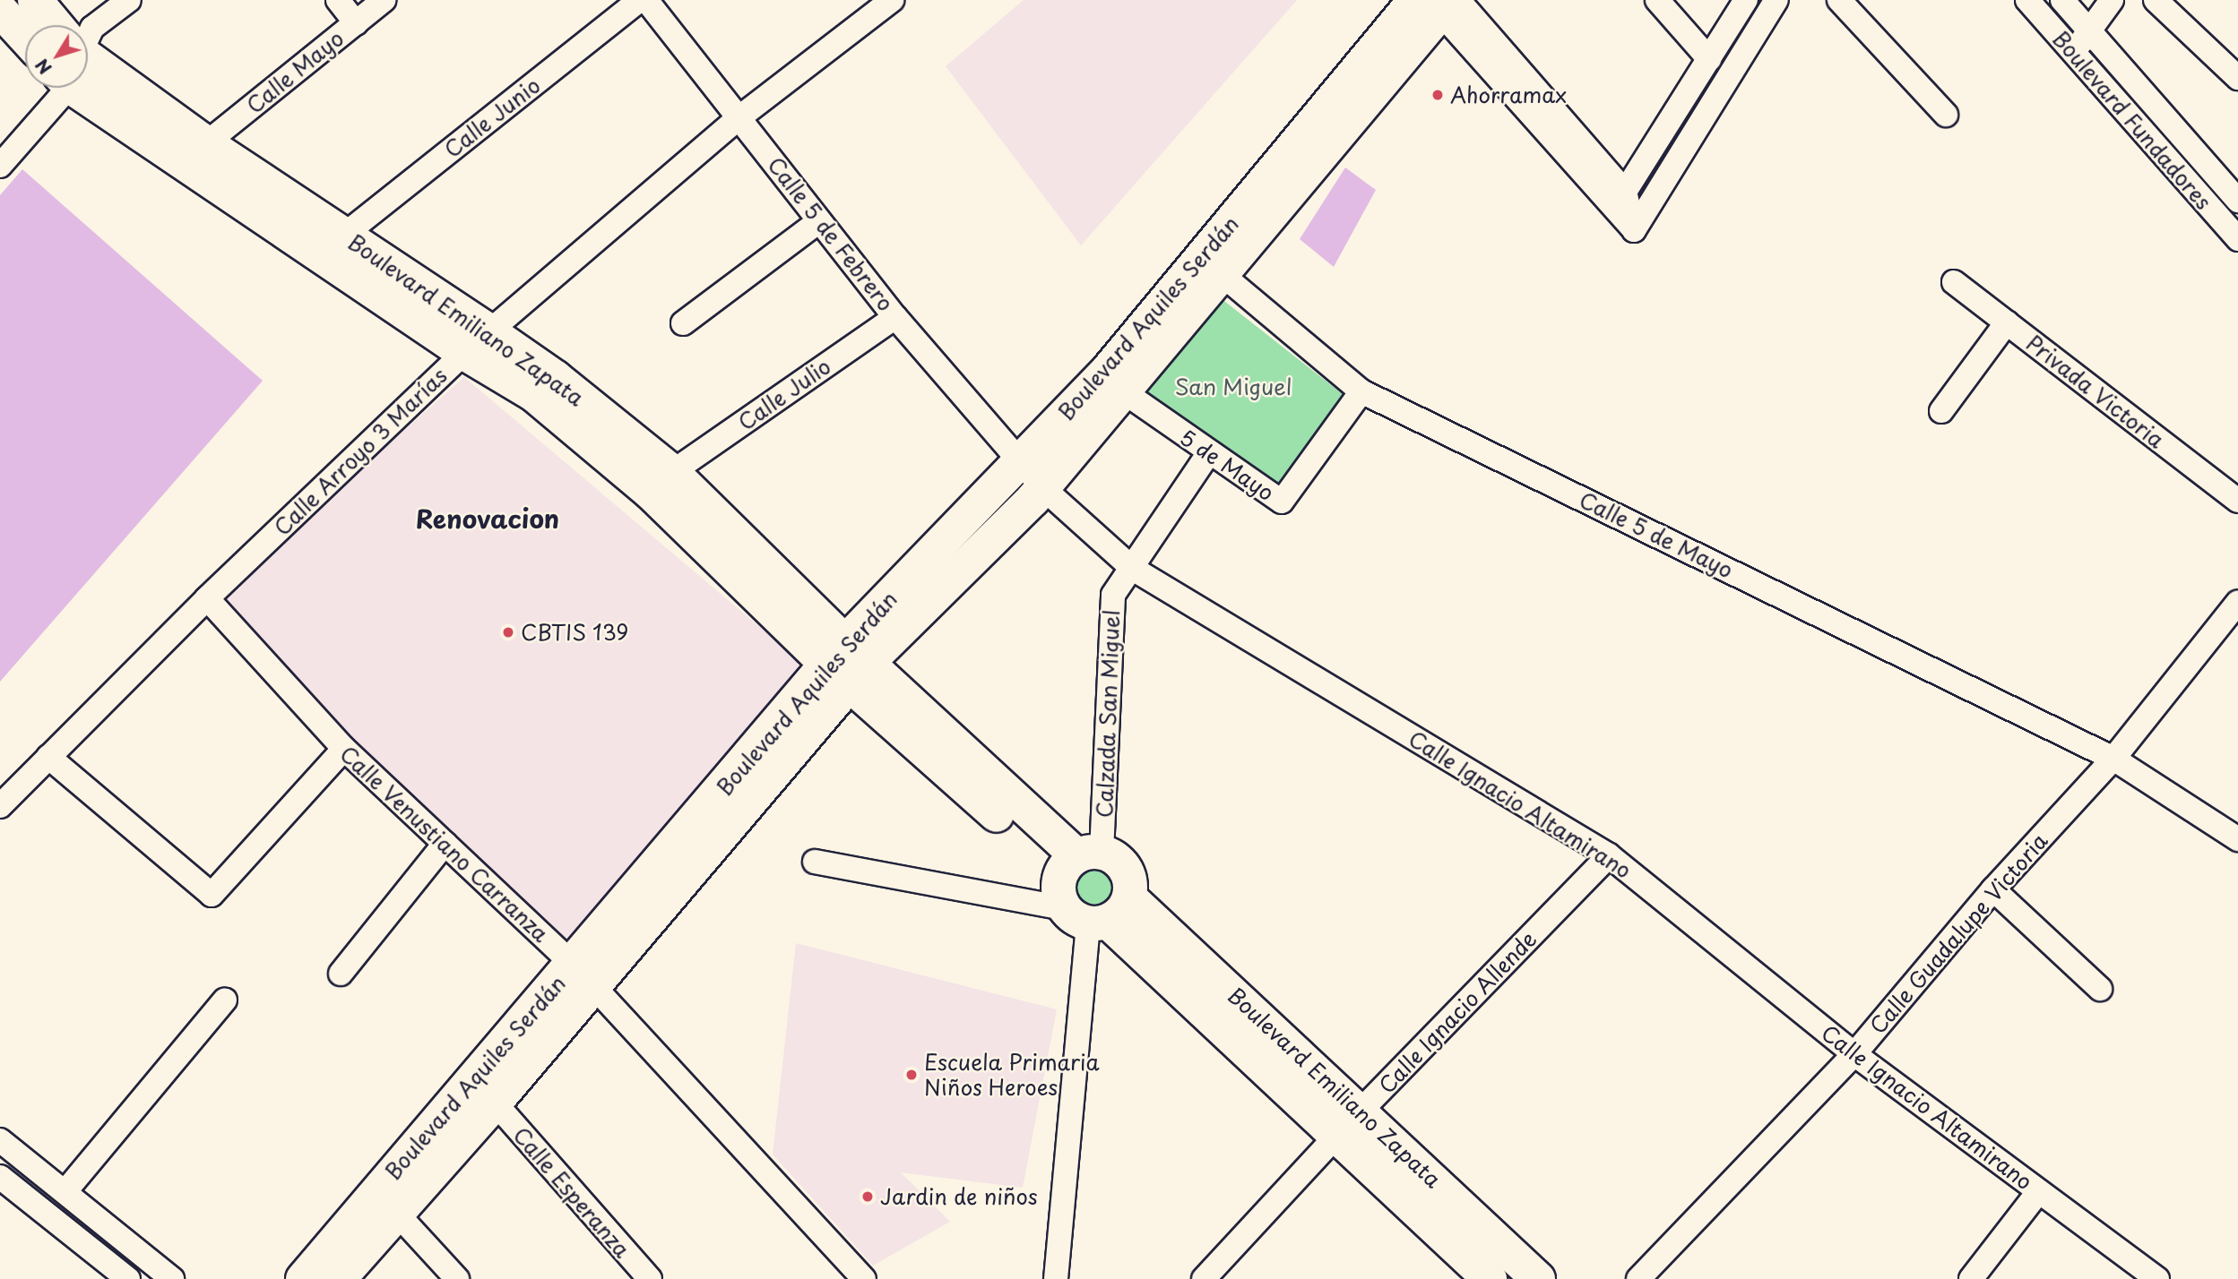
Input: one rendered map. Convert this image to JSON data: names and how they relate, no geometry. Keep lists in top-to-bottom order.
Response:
{
  "streets": {
    "street": [
      "Calle Mayo",
      "Calle Junio",
      "Boulevard Fundadores",
      "Calle 5 de Febrero",
      "Boulevard Aquiles Serdán",
      "Boulevard Emiliano Zapata",
      "Privada Victoria",
      "Calle Julio",
      "Calle Arroyo 3 Marías",
      "5 de Mayo",
      "Calle 5 de Mayo",
      "Calzada San Miguel",
      "Calle Ignacio Altamirano",
      "Calle Venustiano Carranza",
      "Calle Guadalupe Victoria",
      "Calle Ignacio Allende",
      "Calle Esperanza"
    ]
  },
  "crossings": [
    ["Calle Mayo", "Boulevard Emiliano Zapata"],
    ["Calle Junio", "Boulevard Emiliano Zapata"],
    ["Calle 5 de Febrero", "Boulevard Aquiles Serdán"],
    ["Calle 5 de Febrero", "Calle Julio"],
    ["Calle 5 de Febrero", "Calle Arroyo 3 Marías"],
    ["Calle 5 de Febrero", "Calle Ignacio Altamirano"],
    ["Boulevard Aquiles Serdán", "Boulevard Emiliano Zapata"],
    ["Boulevard Aquiles Serdán", "5 de Mayo"],
    ["Boulevard Aquiles Serdán", "Calle 5 de Mayo"],
    ["Boulevard Aquiles Serdán", "Calle Ignacio Altamirano"],
    ["Boulevard Aquiles Serdán", "Calle Venustiano Carranza"],
    ["Boulevard Aquiles Serdán", "Calle Esperanza"],
    ["Boulevard Emiliano Zapata", "Calle Julio"],
    ["Boulevard Emiliano Zapata", "Calle Arroyo 3 Marías"],
    ["Boulevard Emiliano Zapata", "Calzada San Miguel"],
    ["Boulevard Emiliano Zapata", "Calle Ignacio Allende"],
    ["Calle Arroyo 3 Marías", "Calle Venustiano Carranza"],
    ["5 de Mayo", "Calle 5 de Mayo"],
    ["5 de Mayo", "Calzada San Miguel"],
    ["Calle 5 de Mayo", "Calle Guadalupe Victoria"],
    ["Calzada San Miguel", "Calle Ignacio Altamirano"],
    ["Calle Ignacio Altamirano", "Calle Guadalupe Victoria"],
    ["Calle Ignacio Altamirano", "Calle Ignacio Allende"]
  ],
  "districts": ["Renovacion"],
  "parks": ["San Miguel"],
  "places": [
    "Ahorramax",
    "CBTIS 139",
    "Escuela Primaria Niños Heroes",
    "Jardin de niños"
  ],
  "north": "bottom left"
}
